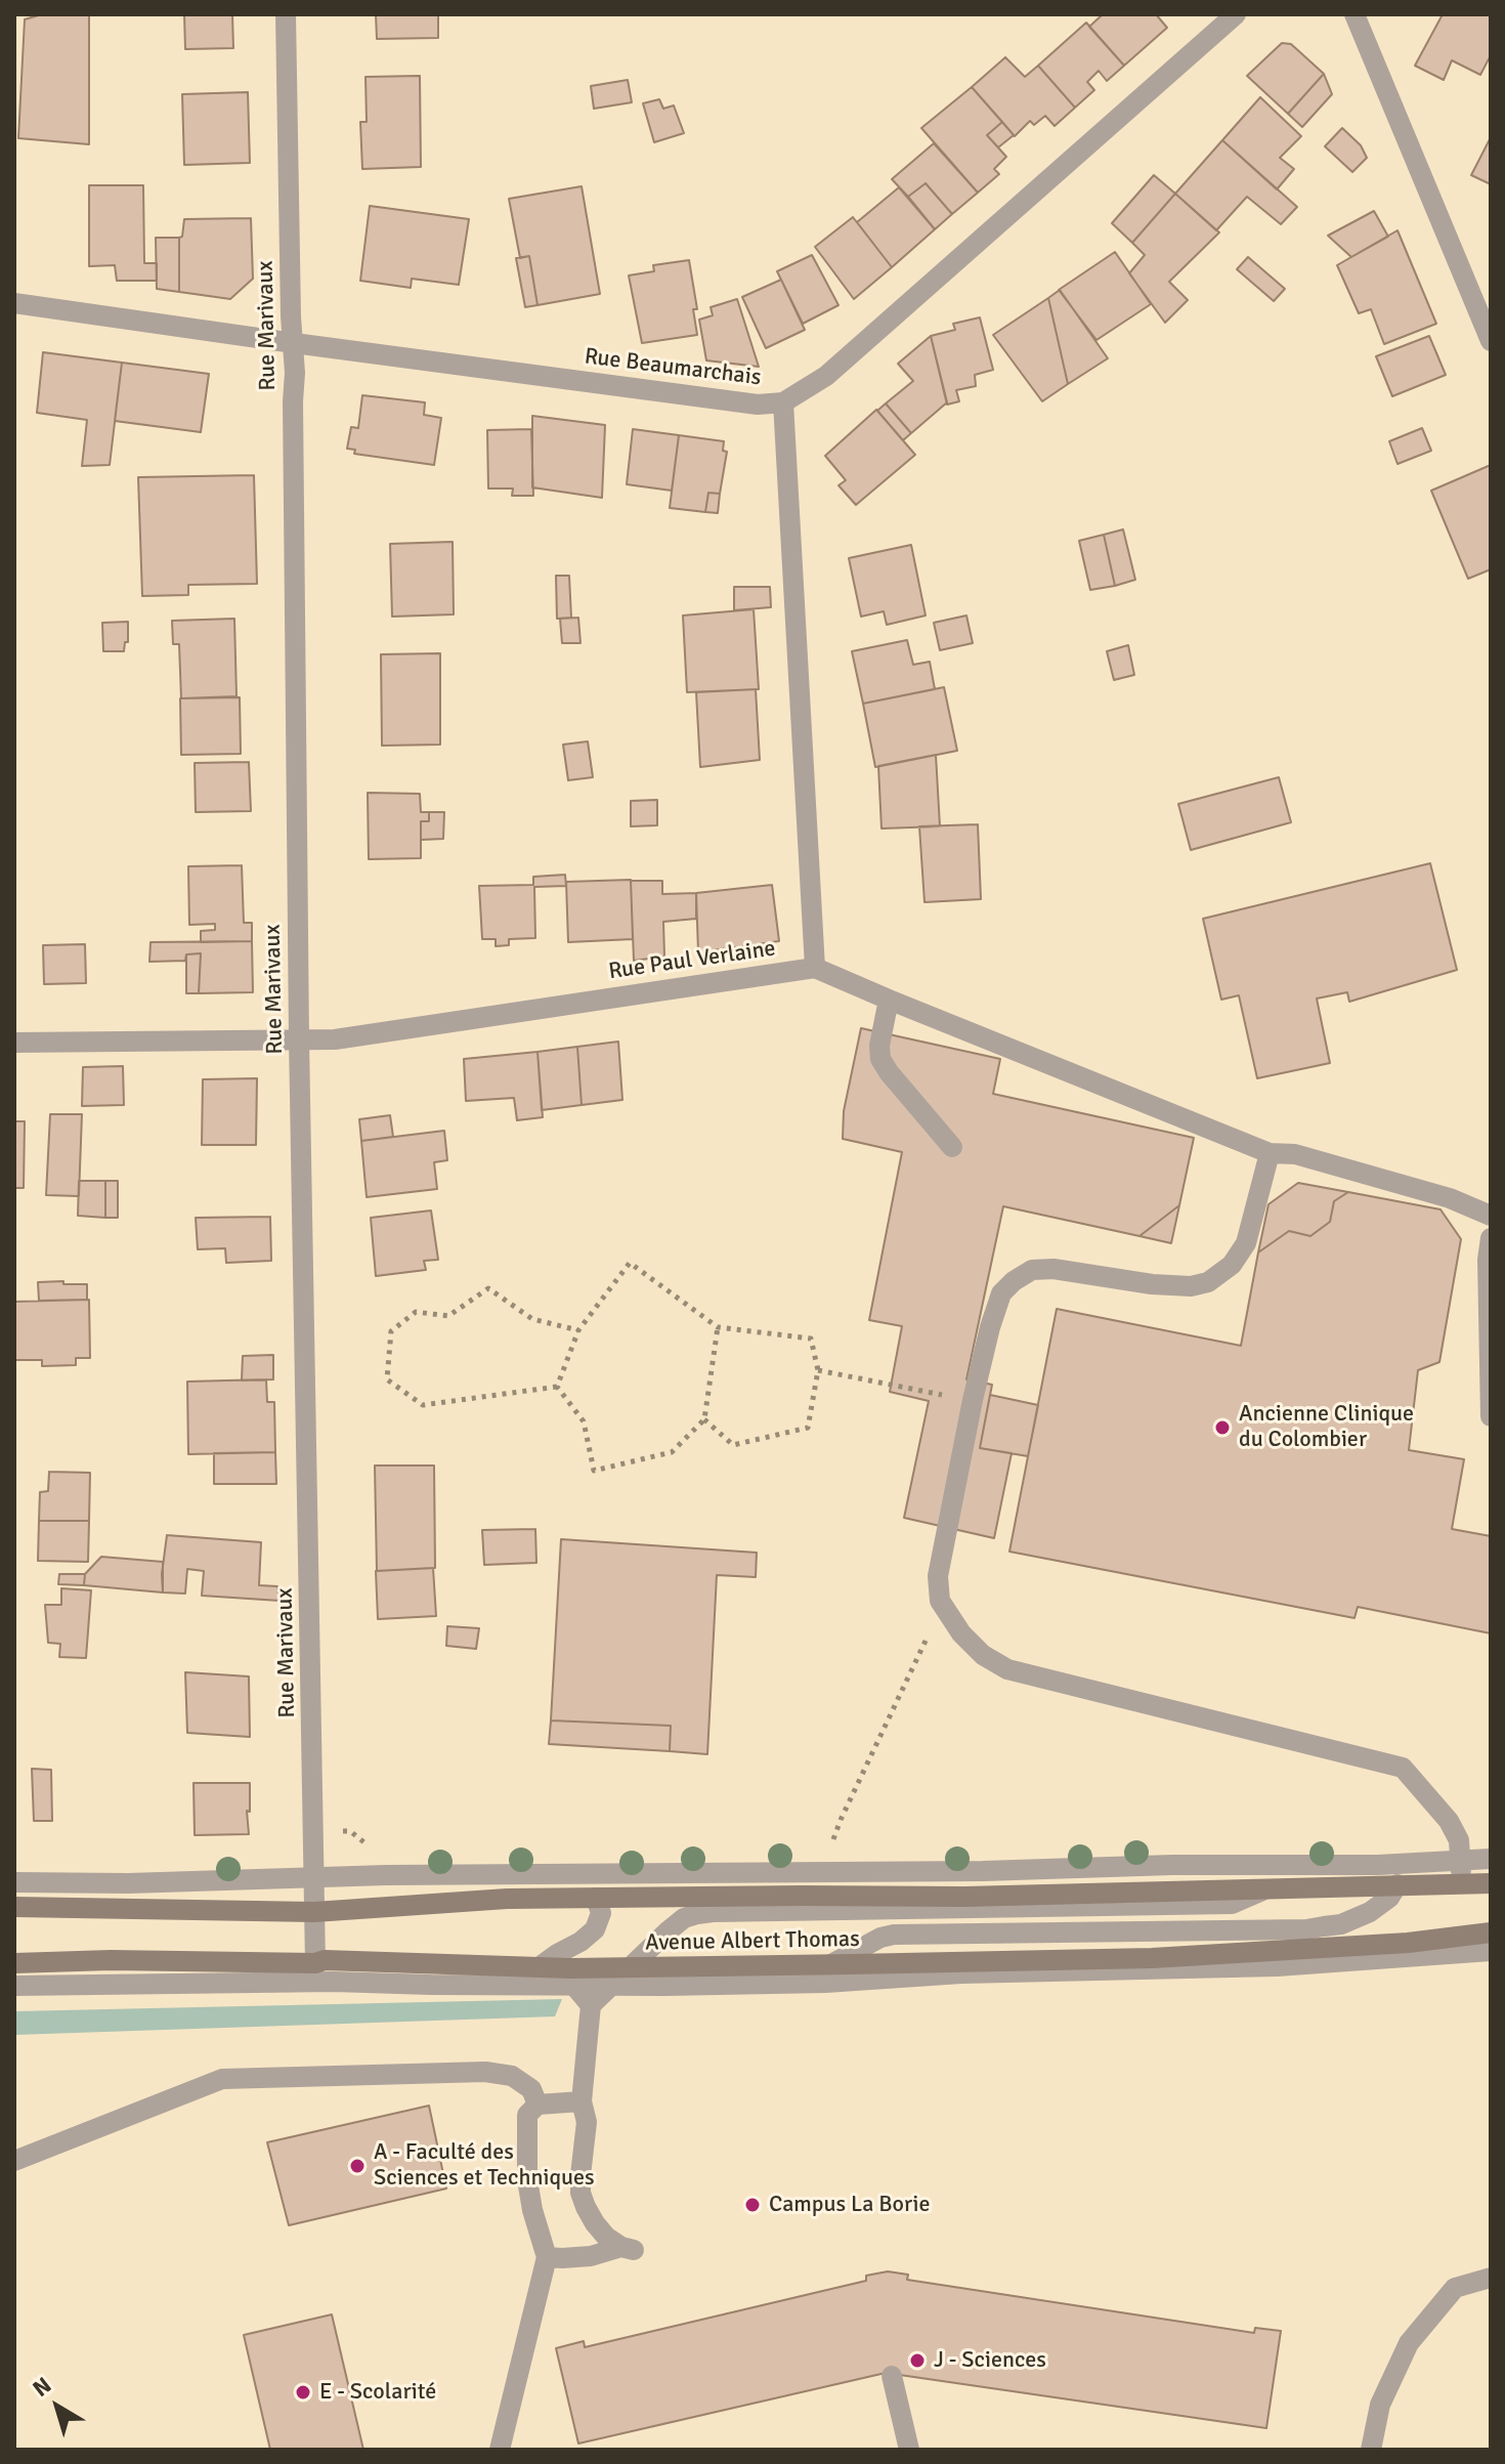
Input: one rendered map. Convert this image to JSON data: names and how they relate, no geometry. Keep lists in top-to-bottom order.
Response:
{
  "streets": {
    "street": [
      "Rue Marivaux",
      "Rue Beaumarchais",
      "Rue Paul Verlaine",
      "Avenue Albert Thomas"
    ]
  },
  "crossings": [
    ["Rue Marivaux", "Rue Beaumarchais"],
    ["Rue Marivaux", "Rue Paul Verlaine"],
    ["Rue Marivaux", "Avenue Albert Thomas"]
  ],
  "places": [
    "Ancienne Clinique du Colombier",
    "A - Faculté des Sciences et Techniques",
    "Campus La Borie",
    "J - Sciences",
    "E - Scolarité"
  ],
  "north": "top left"
}
